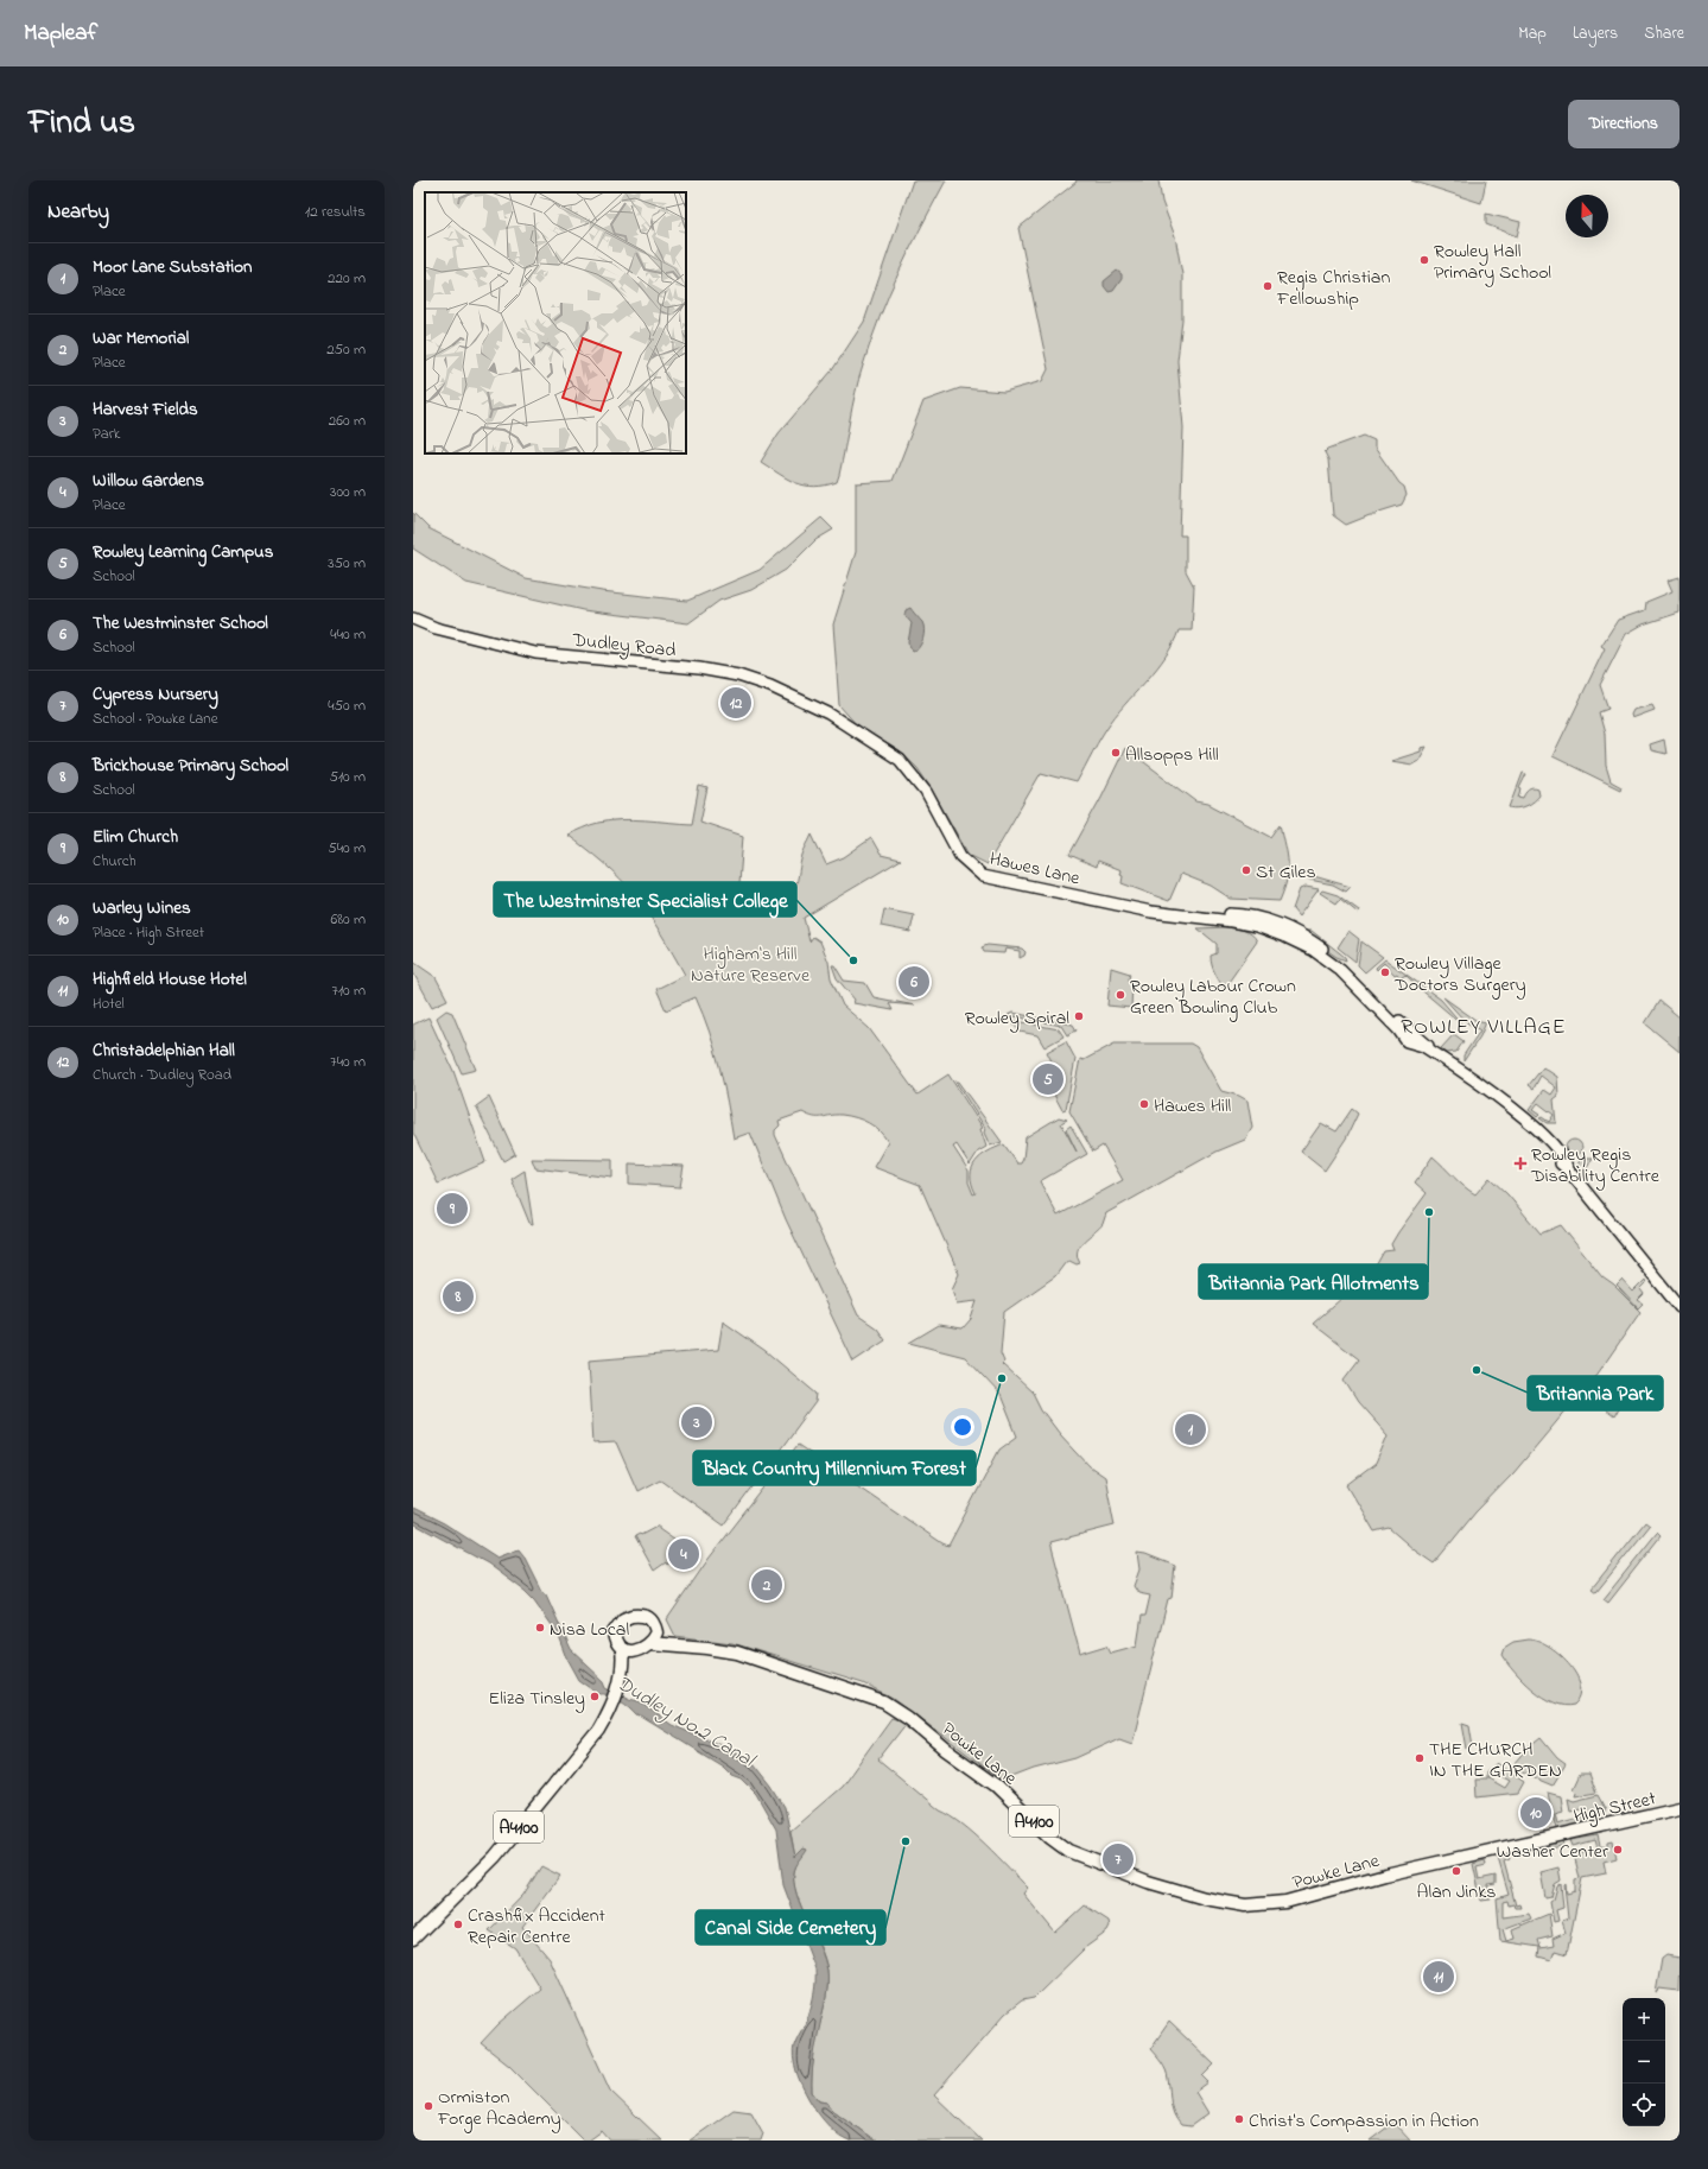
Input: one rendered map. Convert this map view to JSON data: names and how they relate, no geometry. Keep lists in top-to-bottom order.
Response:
{
  "streets": {
    "main road": [
      "Dudley Road",
      "Hawes Lane",
      "Powke Lane",
      "High Street",
      "A4100"
    ]
  },
  "crossings": [
    ["Dudley Road", "Hawes Lane"],
    ["Powke Lane", "High Street"],
    ["Powke Lane", "A4100"]
  ],
  "districts": ["ROWLEY VILLAGE"],
  "water": ["Dudley No.2 Canal"],
  "parks": ["Higham's Hill Nature Reserve"],
  "places": {
    "other": [
      "Rowley Hall Primary School",
      "Regis Christian Fellowship",
      "Allsopps Hill",
      "St Giles",
      "The Westminster Specialist College",
      "Rowley Village Doctors Surgery",
      "Rowley Labour Crown Green Bowling Club",
      "Rowley Spiral",
      "Hawes Hill",
      "Britannia Park Allotments",
      "Britannia Park",
      "Black Country Millennium Forest",
      "Nisa Local",
      "Eliza Tinsley",
      "THE CHURCH IN THE GARDEN",
      "Canal Side Cemetery",
      "Washer Center",
      "Alan Jinks",
      "Crashfix Accident Repair Centre",
      "Ormiston Forge Academy",
      "Christ's Compassion in Action"
    ],
    "health": ["Rowley Regis Disability Centre"]
  },
  "north": "top",
  "page": {
    "header": "Mapleaf",
    "nav": ["Map", "Layers", "Share"],
    "title": "Find us",
    "buttons": "Directions",
    "heading": ["Nearby", "12 results"],
    "list": [
      {
        "mark": "1",
        "name": "Moor Lane Substation",
        "note": "Place",
        "value": "220 m"
      },
      {
        "mark": "2",
        "name": "War Memorial",
        "note": "Place",
        "value": "250 m"
      },
      {
        "mark": "3",
        "name": "Harvest Fields",
        "note": "Park",
        "value": "260 m"
      },
      {
        "mark": "4",
        "name": "Willow Gardens",
        "note": "Place",
        "value": "300 m"
      },
      {
        "mark": "5",
        "name": "Rowley Learning Campus",
        "note": "School",
        "value": "350 m"
      },
      {
        "mark": "6",
        "name": "The Westminster School",
        "note": "School",
        "value": "440 m"
      },
      {
        "mark": "7",
        "name": "Cypress Nursery",
        "note": "School · Powke Lane",
        "value": "450 m"
      },
      {
        "mark": "8",
        "name": "Brickhouse Primary School",
        "note": "School",
        "value": "510 m"
      },
      {
        "mark": "9",
        "name": "Elim Church",
        "note": "Church",
        "value": "540 m"
      },
      {
        "mark": "10",
        "name": "Warley Wines",
        "note": "Place · High Street",
        "value": "680 m"
      },
      {
        "mark": "11",
        "name": "Highfield House Hotel",
        "note": "Hotel",
        "value": "710 m"
      },
      {
        "mark": "12",
        "name": "Christadelphian Hall",
        "note": "Church · Dudley Road",
        "value": "740 m"
      }
    ],
    "pins": [
      "12",
      "6",
      "5",
      "9",
      "8",
      "3",
      "1",
      "4",
      "2",
      "10",
      "7",
      "11"
    ],
    "map_buttons": ["+", "−"]
  }
}
